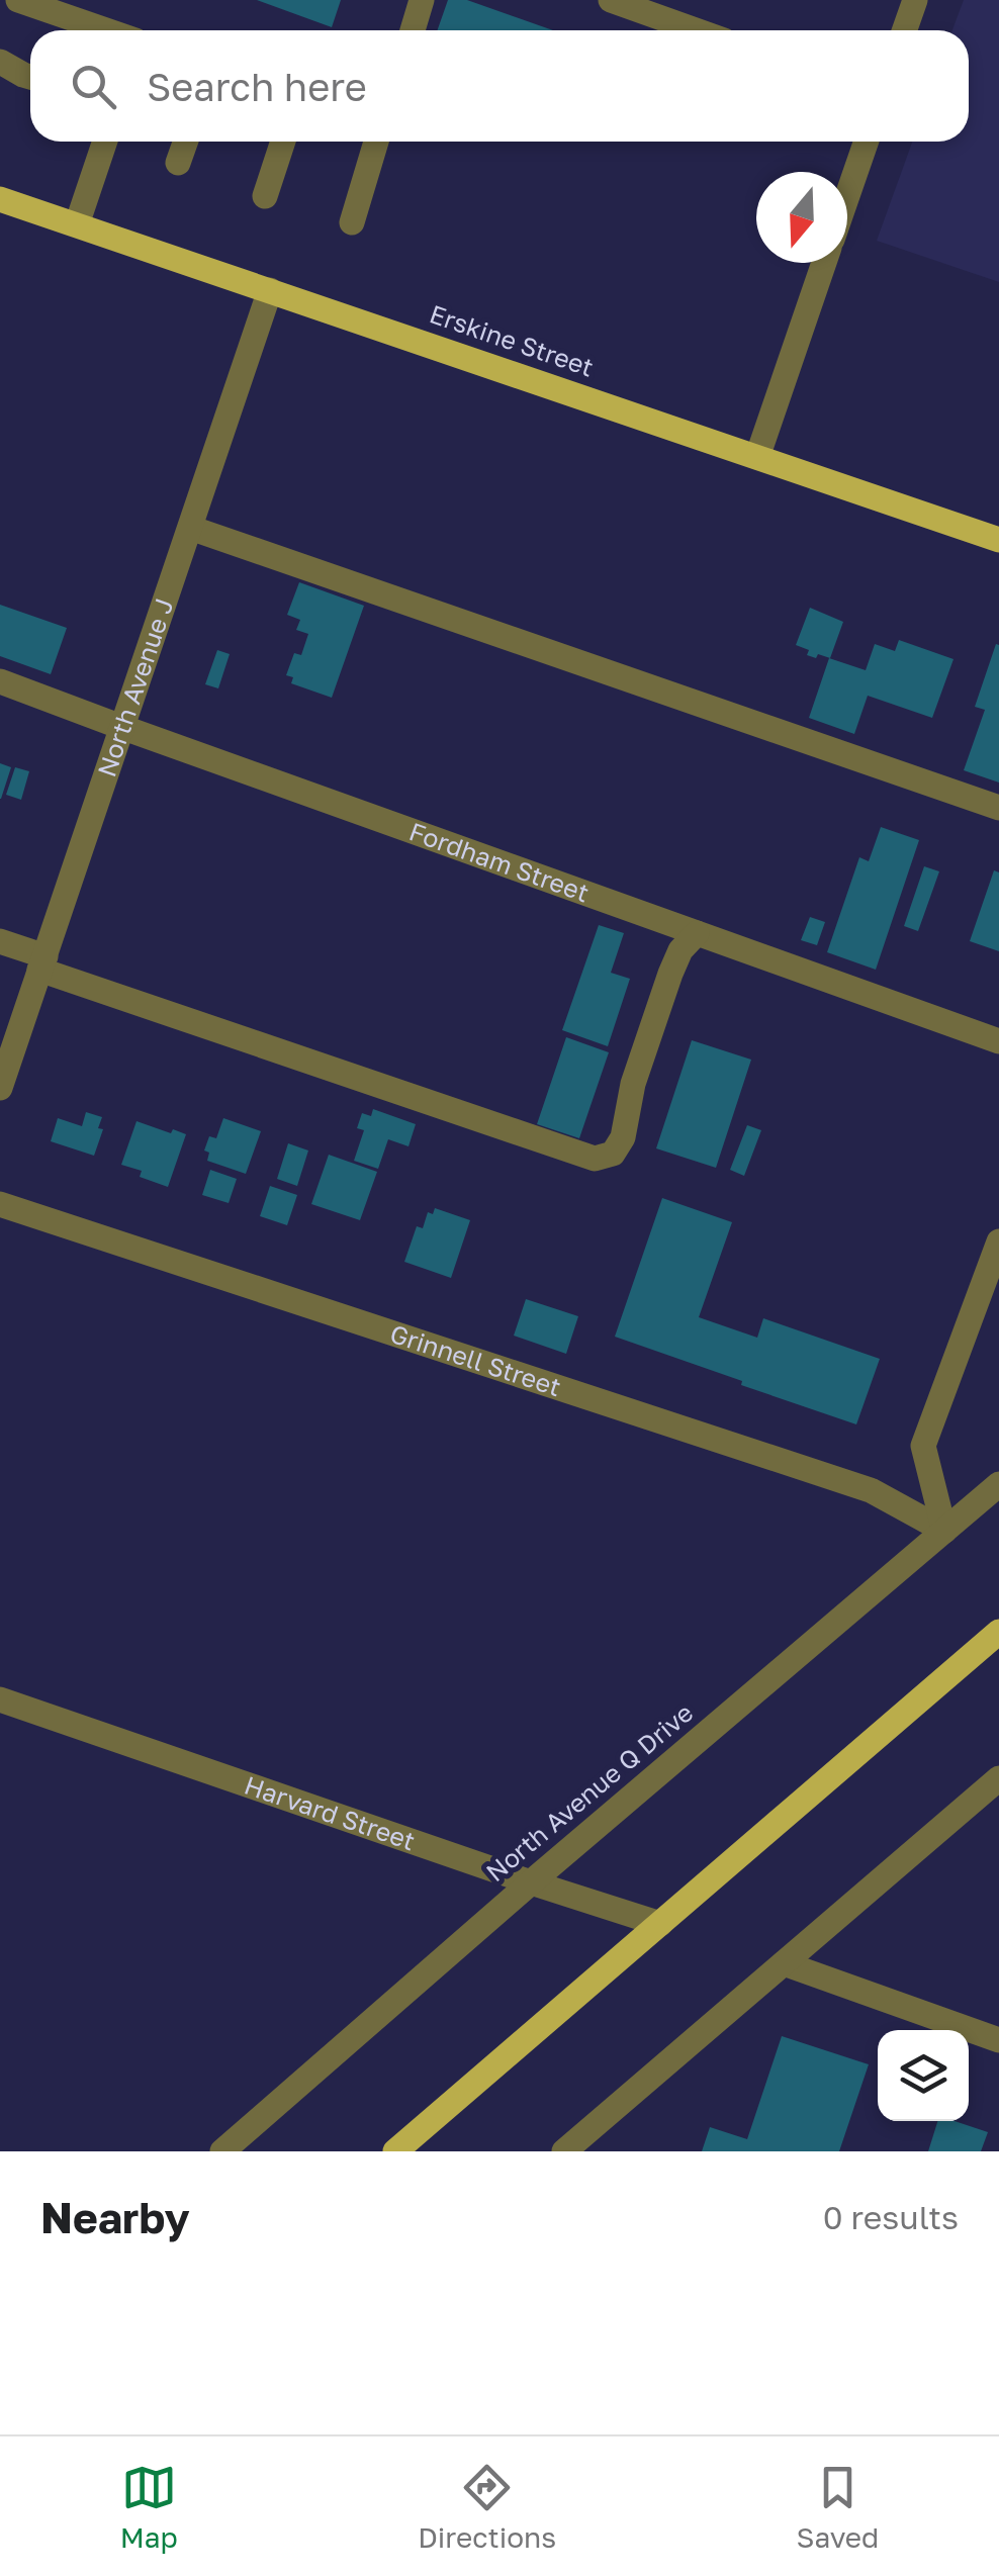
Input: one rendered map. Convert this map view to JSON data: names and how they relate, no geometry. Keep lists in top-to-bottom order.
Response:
{
  "streets": {
    "main road": ["Erskine Street"],
    "street": [
      "North Avenue J",
      "Fordham Street",
      "Grinnell Street",
      "North Avenue Q Drive",
      "Harvard Street"
    ]
  },
  "crossings": [
    ["Erskine Street", "North Avenue J"],
    ["North Avenue J", "Fordham Street"],
    ["Grinnell Street", "North Avenue Q Drive"],
    ["North Avenue Q Drive", "Harvard Street"]
  ],
  "north": "bottom",
  "page": {
    "search": "Search here",
    "heading": ["Nearby", "0 results"],
    "nav": ["Map", "Directions", "Saved"]
  }
}
